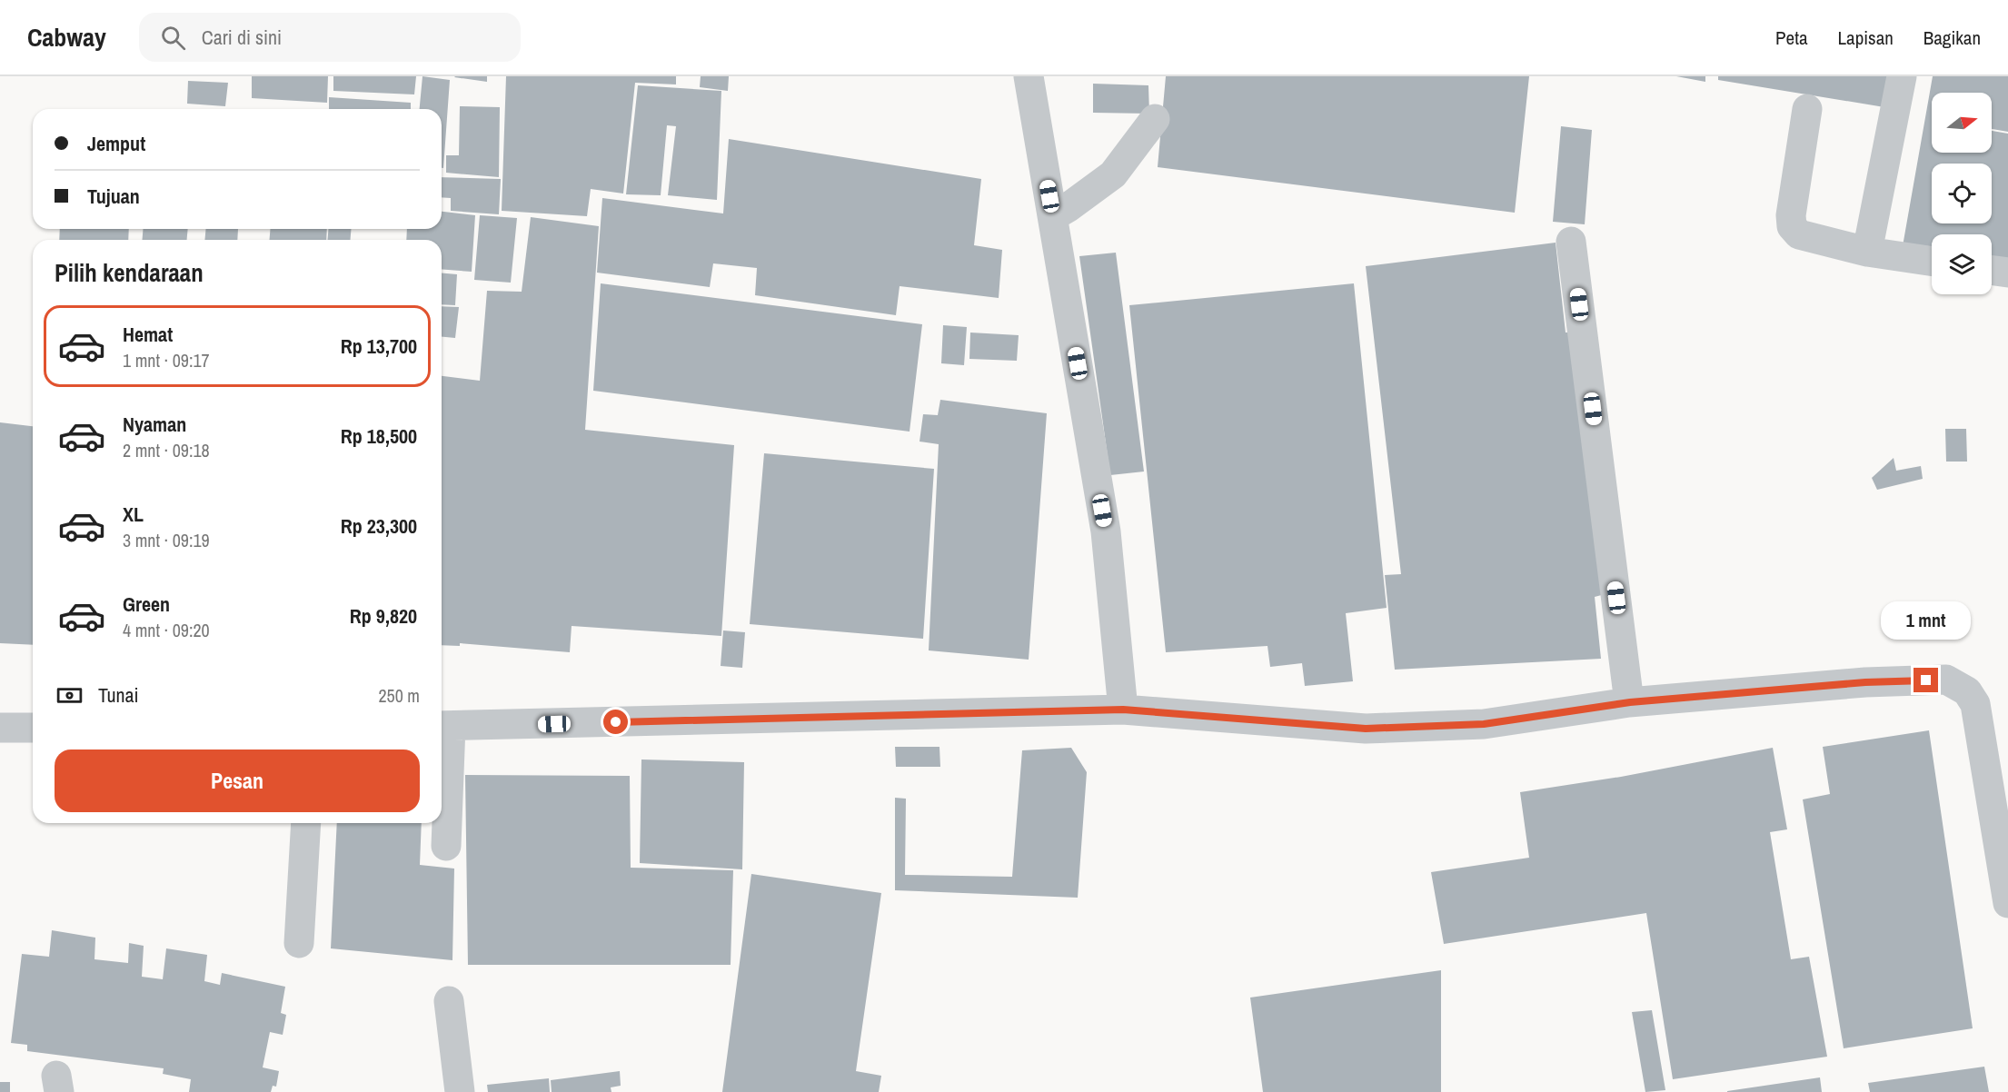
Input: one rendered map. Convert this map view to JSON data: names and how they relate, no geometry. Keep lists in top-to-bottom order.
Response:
{
  "north": "right",
  "page": {
    "header": "Cabway",
    "search": "Cari di sini",
    "nav": ["Peta", "Lapisan", "Bagikan"],
    "banner": ["Jemput", "Tujuan"],
    "heading": "Pilih kendaraan",
    "list": [
      {
        "name": "Hemat",
        "note": "1 mnt · 09:17",
        "value": "Rp 13,700"
      },
      {
        "name": "Nyaman",
        "note": "2 mnt · 09:18",
        "value": "Rp 18,500"
      },
      {
        "name": "XL",
        "note": "3 mnt · 09:19",
        "value": "Rp 23,300"
      },
      {
        "name": "Green",
        "note": "4 mnt · 09:20",
        "value": "Rp 9,820"
      }
    ],
    "bubble": "1 mnt",
    "pay": ["Tunai", "250 m"],
    "buttons": "Pesan"
  }
}
